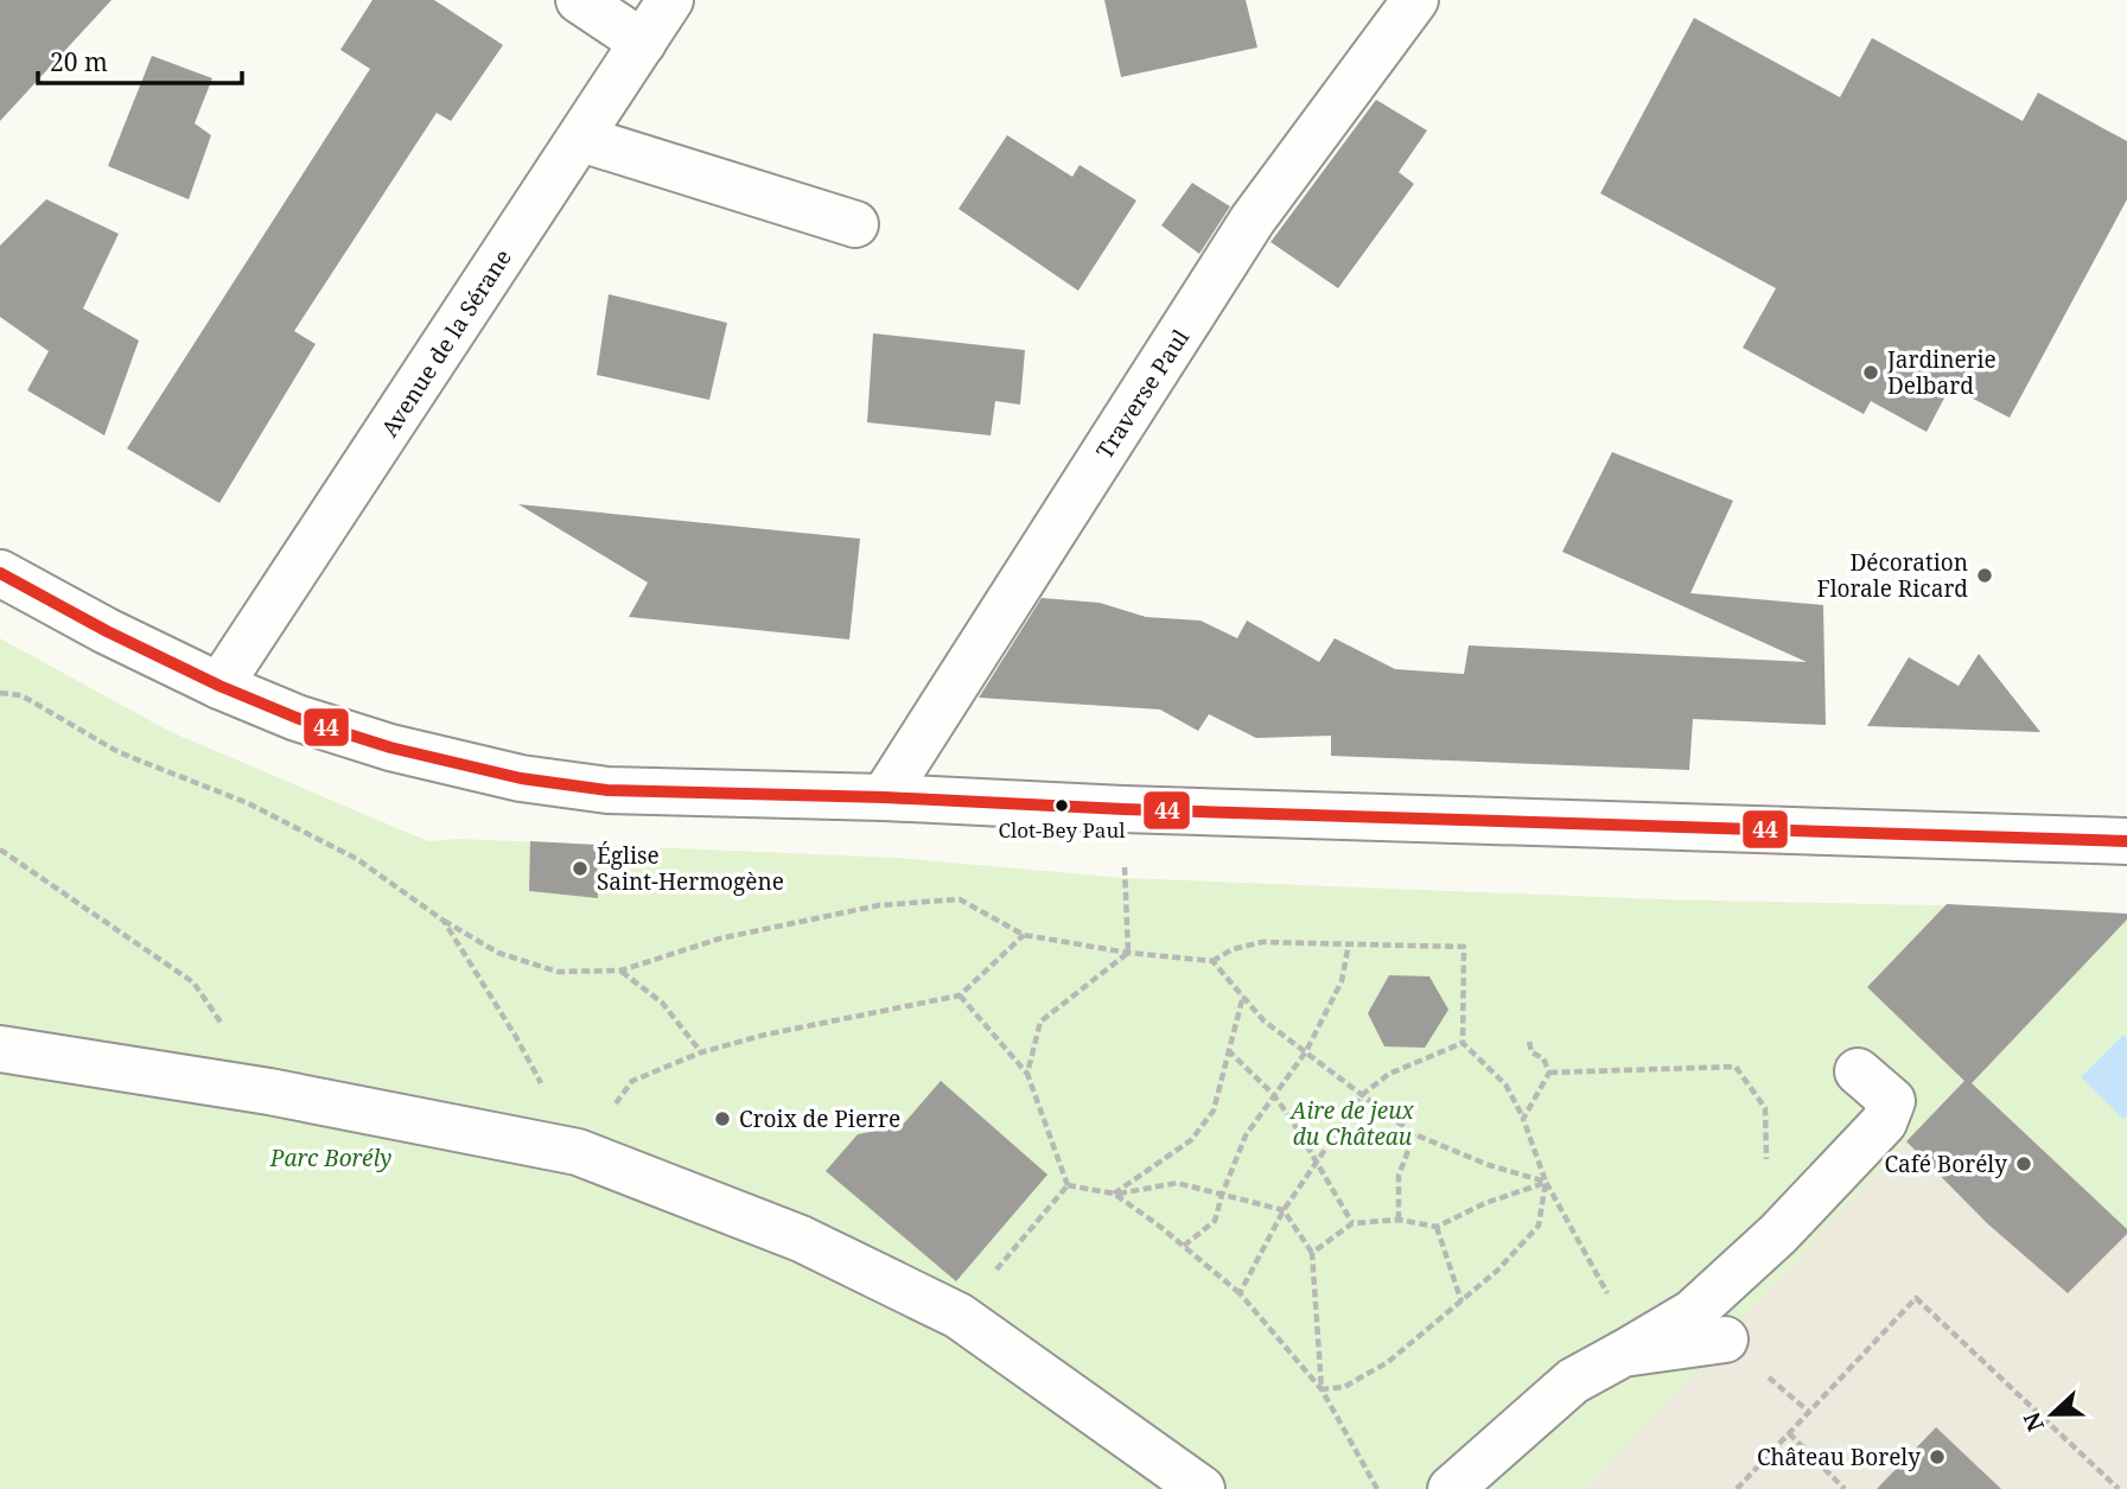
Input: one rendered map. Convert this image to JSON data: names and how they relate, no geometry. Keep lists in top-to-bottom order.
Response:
{
  "streets": {
    "street": ["Avenue de la Sérane", "Traverse Paul"]
  },
  "parks": ["Aire de jeux du Château", "Parc Borély"],
  "places": [
    "Jardinerie Delbard",
    "Décoration Florale Ricard",
    "Clot-Bey Paul",
    "Église Saint-Hermogène",
    "Croix de Pierre",
    "Café Borély",
    "Château Borely"
  ],
  "lines": ["transit line 44"],
  "scale_bar": "20 m",
  "north": "left"
}
